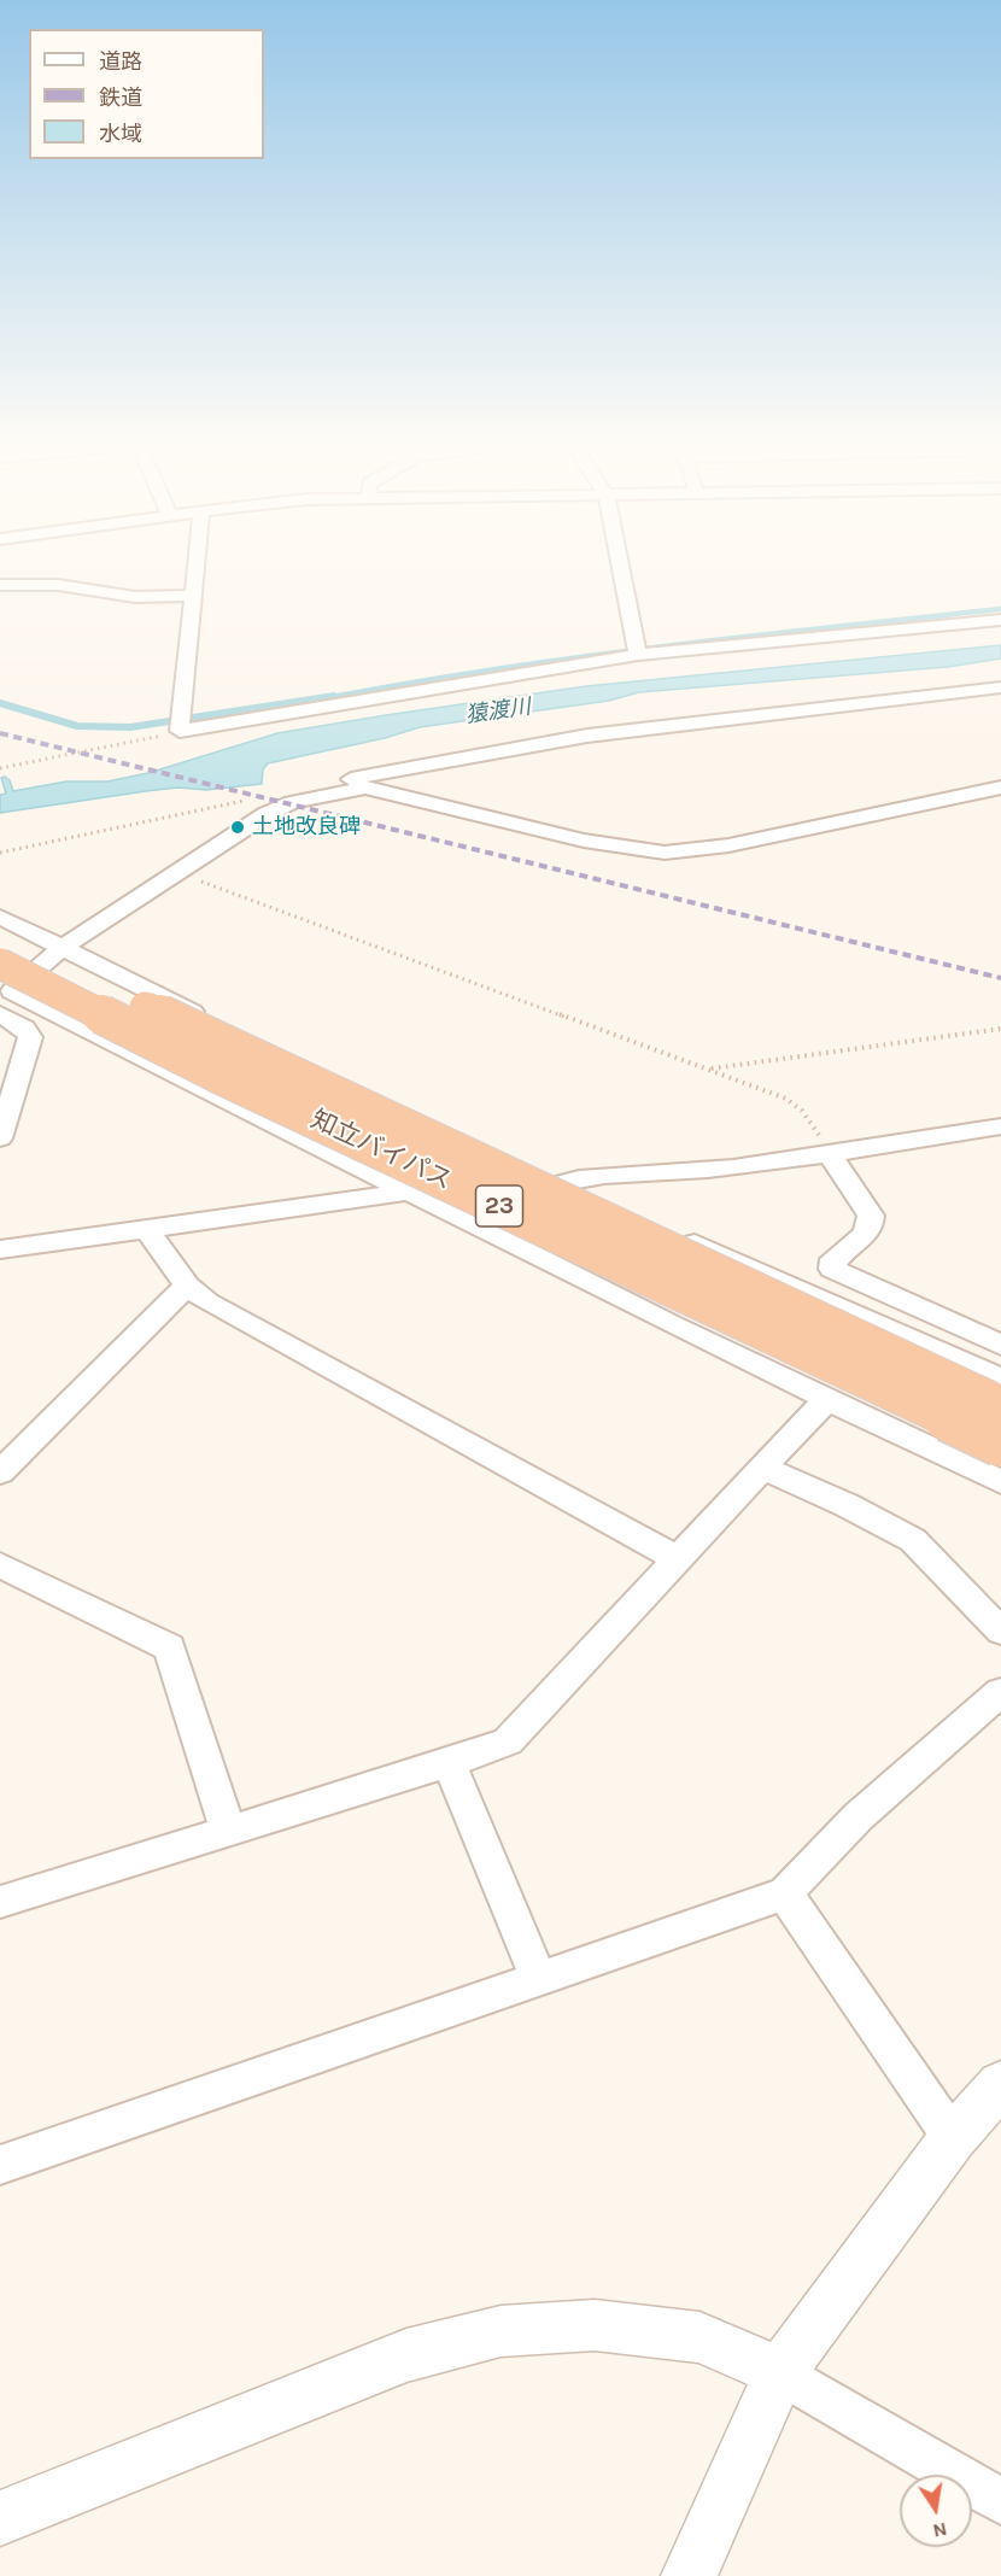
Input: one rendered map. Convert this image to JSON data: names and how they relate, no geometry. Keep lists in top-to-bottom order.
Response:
{
  "streets": {
    "highway": ["知立バイパス", "23"]
  },
  "water": ["猿渡川"],
  "places": ["土地改良碑"],
  "legend": ["道路", "鉄道", "水域"],
  "north": "bottom"
}
